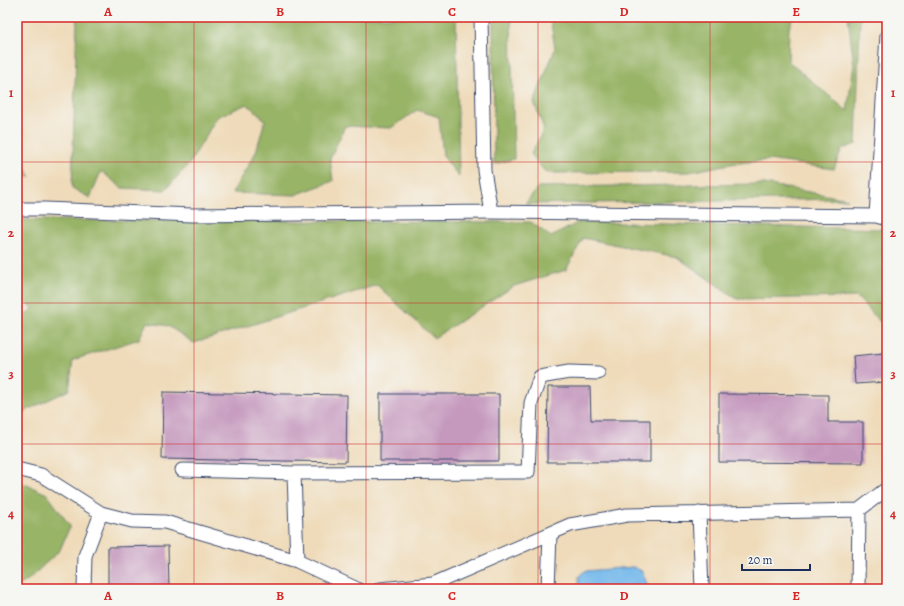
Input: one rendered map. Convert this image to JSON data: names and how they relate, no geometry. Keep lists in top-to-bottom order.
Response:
{
  "scale_bar": "20 m",
  "grid": {
    "columns": [
      "A",
      "B",
      "C",
      "D",
      "E"
    ],
    "rows": [
      "1",
      "2",
      "3",
      "4"
    ]
  }
}
